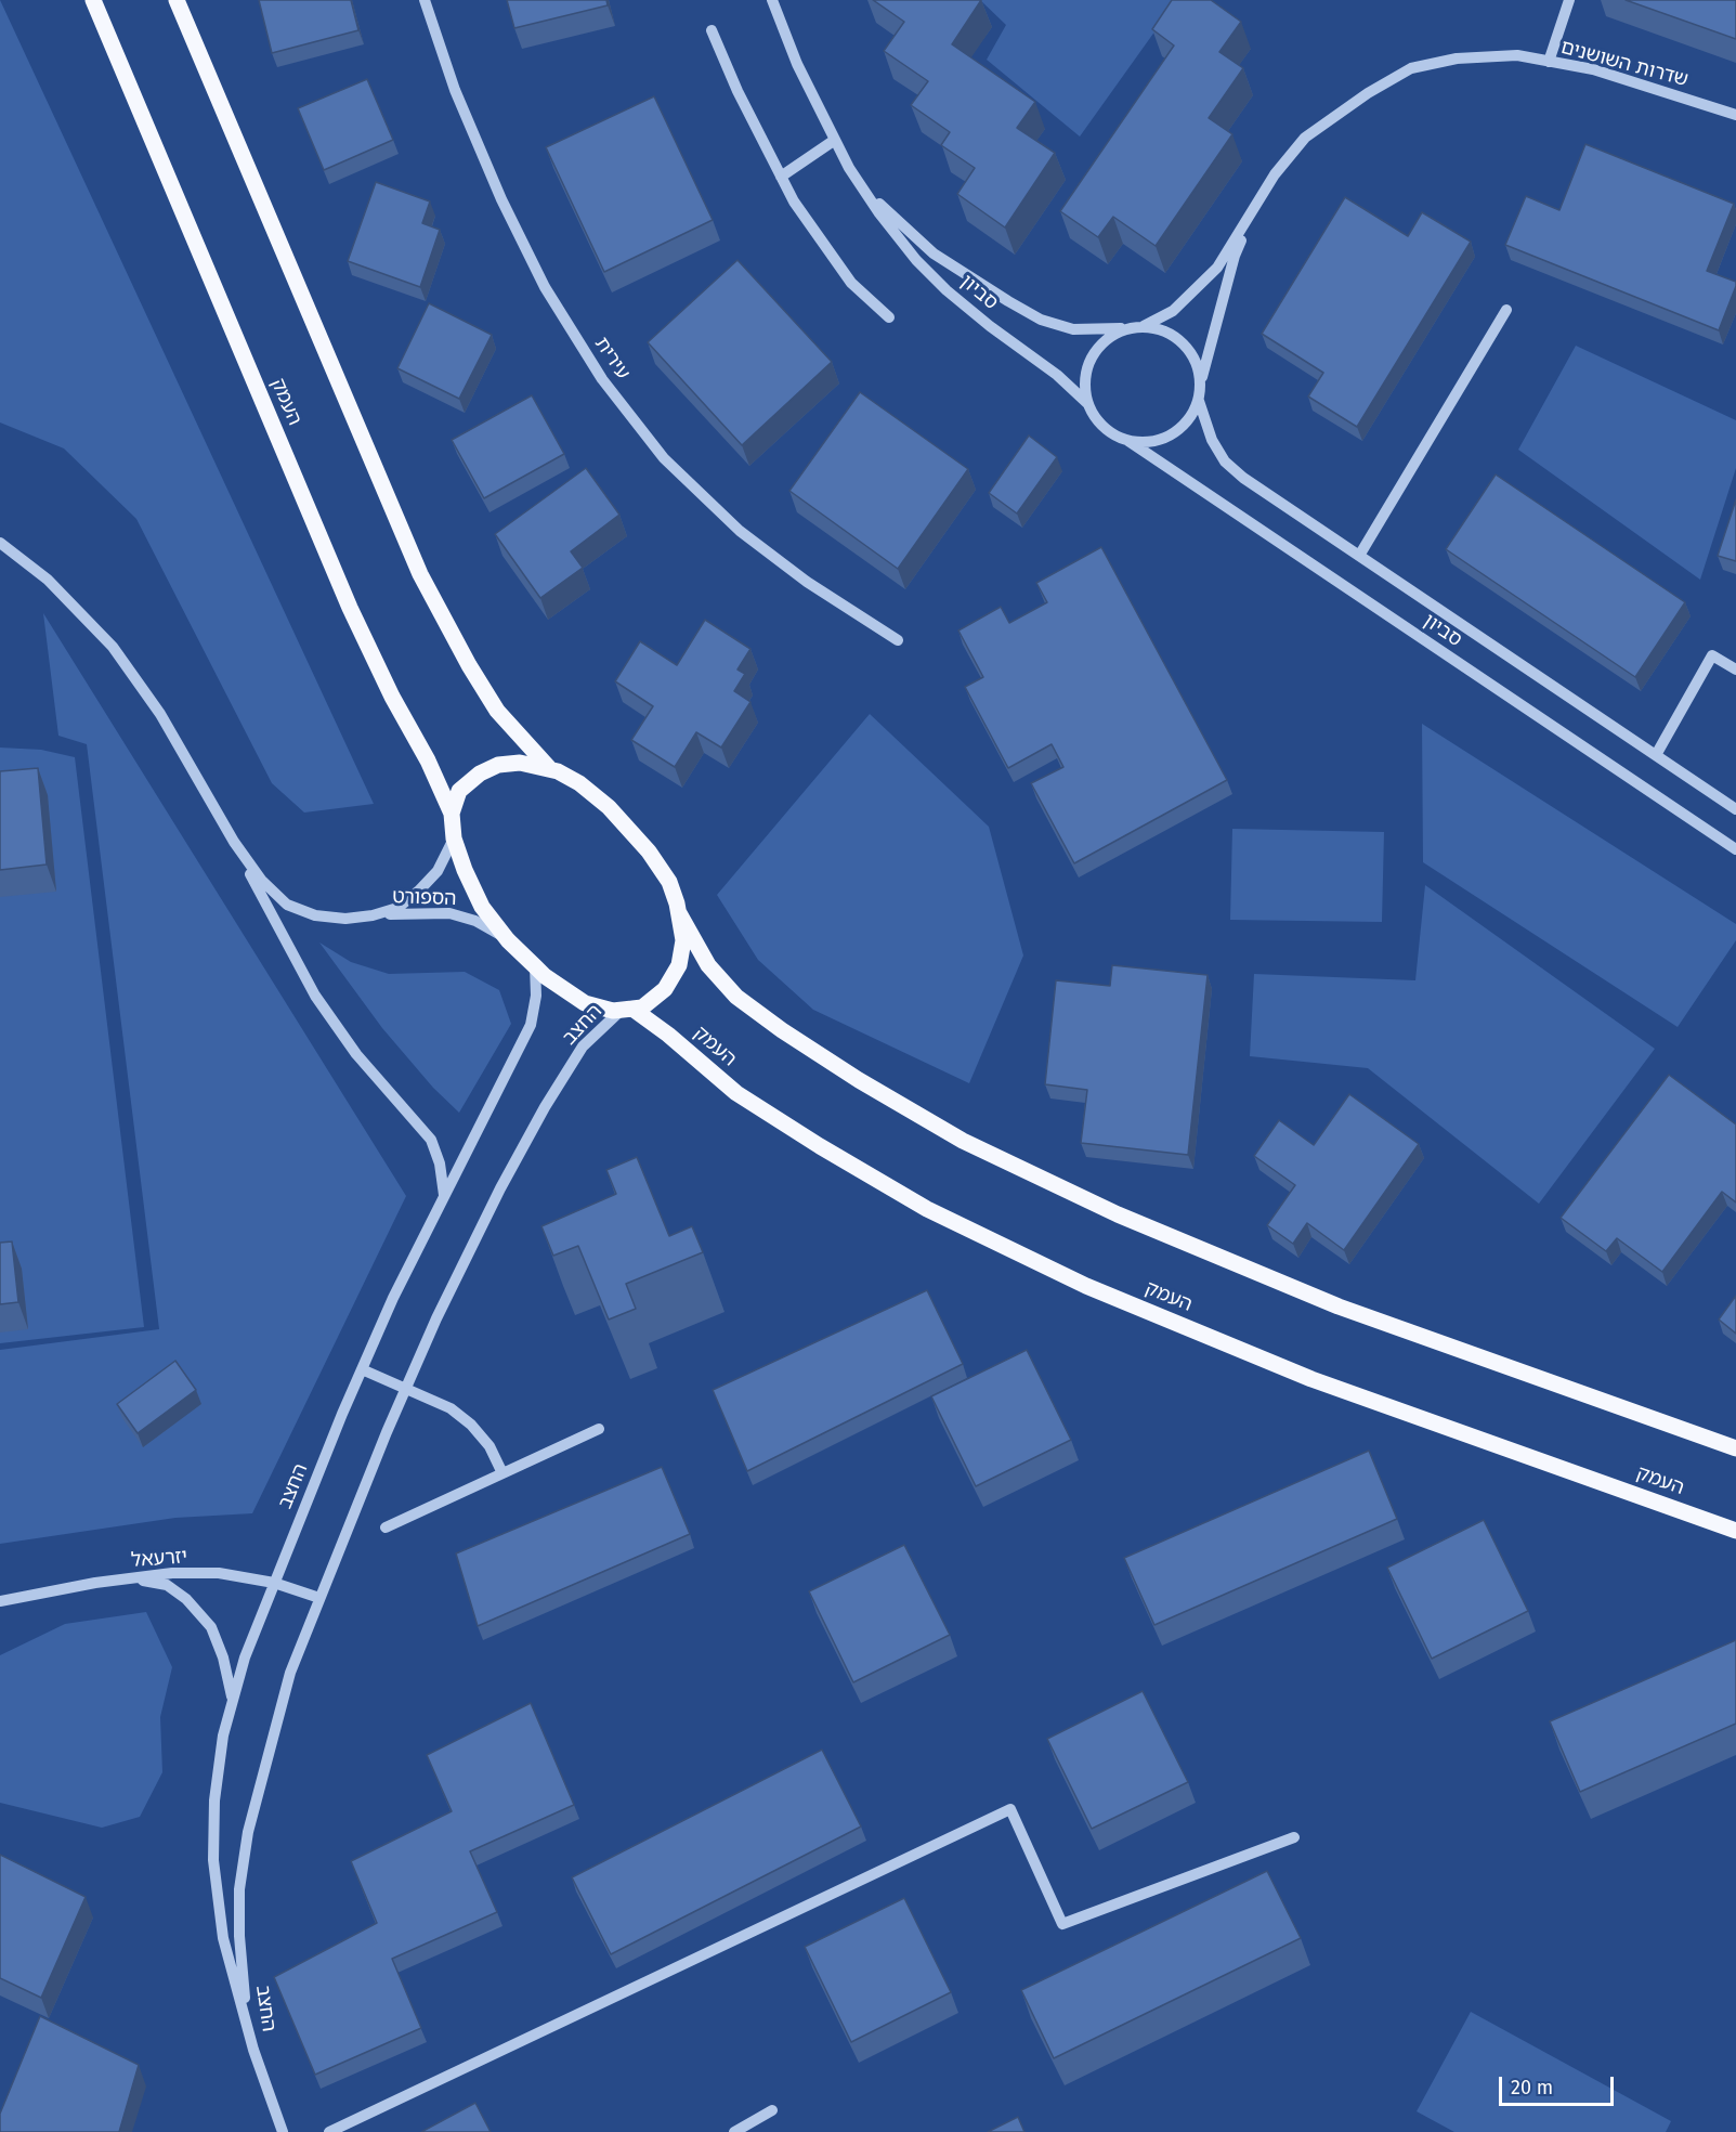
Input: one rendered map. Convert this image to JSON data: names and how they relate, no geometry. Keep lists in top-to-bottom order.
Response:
{
  "streets": {
    "main road": ["העמק"],
    "street": [
      "שדרות השושנים",
      "סביון",
      "עירית",
      "הספורט",
      "החצב",
      "יזרעאל"
    ]
  },
  "crossings": [
    ["שדרות השושנים", "סביון"],
    ["העמק", "החצב"],
    ["החצב", "יזרעאל"]
  ],
  "scale_bar": "20 m"
}
